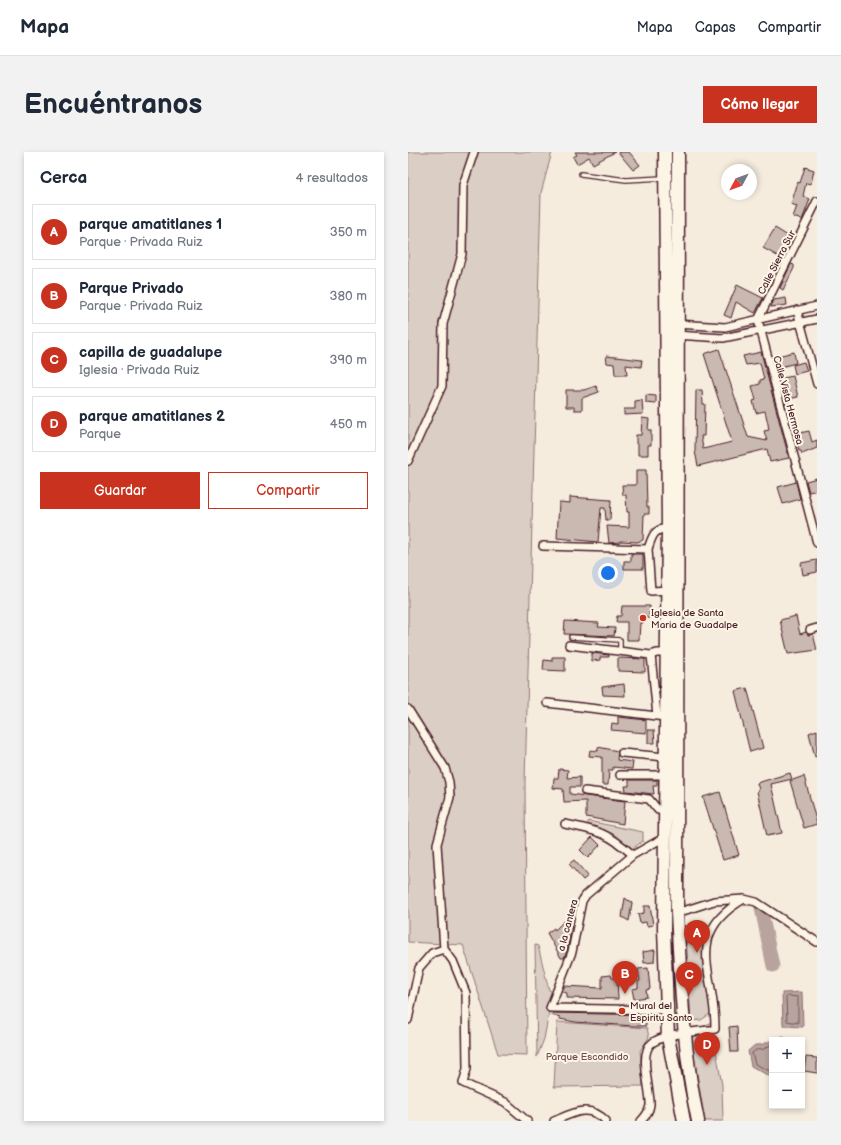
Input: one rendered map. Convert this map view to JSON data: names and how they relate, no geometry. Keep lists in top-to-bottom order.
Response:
{
  "streets": {
    "street": ["Calle Sierra Sur", "Calle Vista Hermosa", "a la cantera"]
  },
  "parks": ["Parque Escondido"],
  "places": ["Iglesia de Santa Maria de Guadalpe", "Mural del Espiritu Santo"],
  "north": "bottom left",
  "page": {
    "header": "Mapa",
    "nav": ["Mapa", "Capas", "Compartir"],
    "buttons": [
      "Cómo llegar",
      ["Guardar", "Compartir"]
    ],
    "title": "Encuéntranos",
    "heading": ["Cerca", "4 resultados"],
    "list": [
      {
        "mark": "A",
        "name": "parque amatitlanes 1",
        "note": "Parque · Privada Ruiz",
        "value": "350 m"
      },
      {
        "mark": "B",
        "name": "Parque Privado",
        "note": "Parque · Privada Ruiz",
        "value": "380 m"
      },
      {
        "mark": "C",
        "name": "capilla de guadalupe",
        "note": "Iglesia · Privada Ruiz",
        "value": "390 m"
      },
      {
        "mark": "D",
        "name": "parque amatitlanes 2",
        "note": "Parque",
        "value": "450 m"
      }
    ],
    "pins": [
      "A",
      "B",
      "C",
      "D"
    ],
    "map_buttons": ["+", "−"]
  }
}
